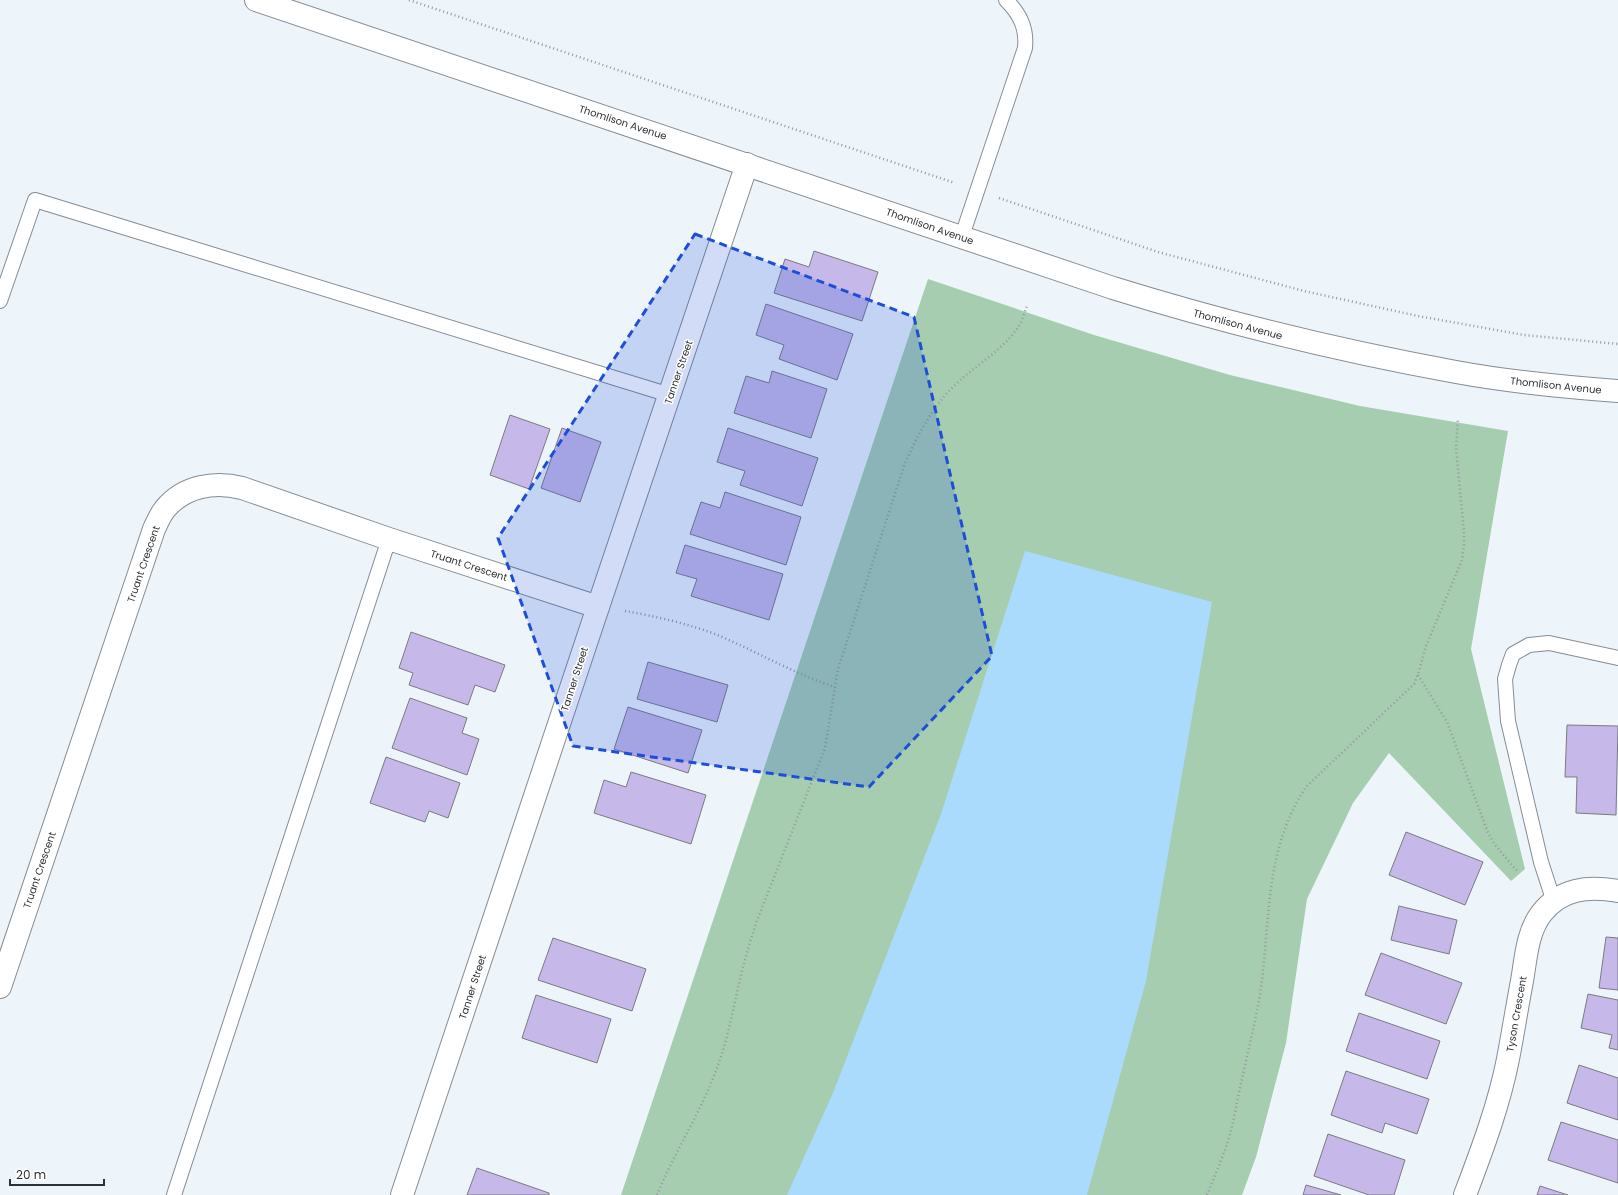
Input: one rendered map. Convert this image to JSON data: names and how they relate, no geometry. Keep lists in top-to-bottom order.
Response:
{
  "streets": {
    "street": [
      "Thomlison Avenue",
      "Tanner Street",
      "Truant Crescent",
      "Tyson Crescent"
    ]
  },
  "crossings": [
    ["Thomlison Avenue", "Tanner Street"],
    ["Tanner Street", "Truant Crescent"]
  ],
  "scale_bar": "20 m"
}
